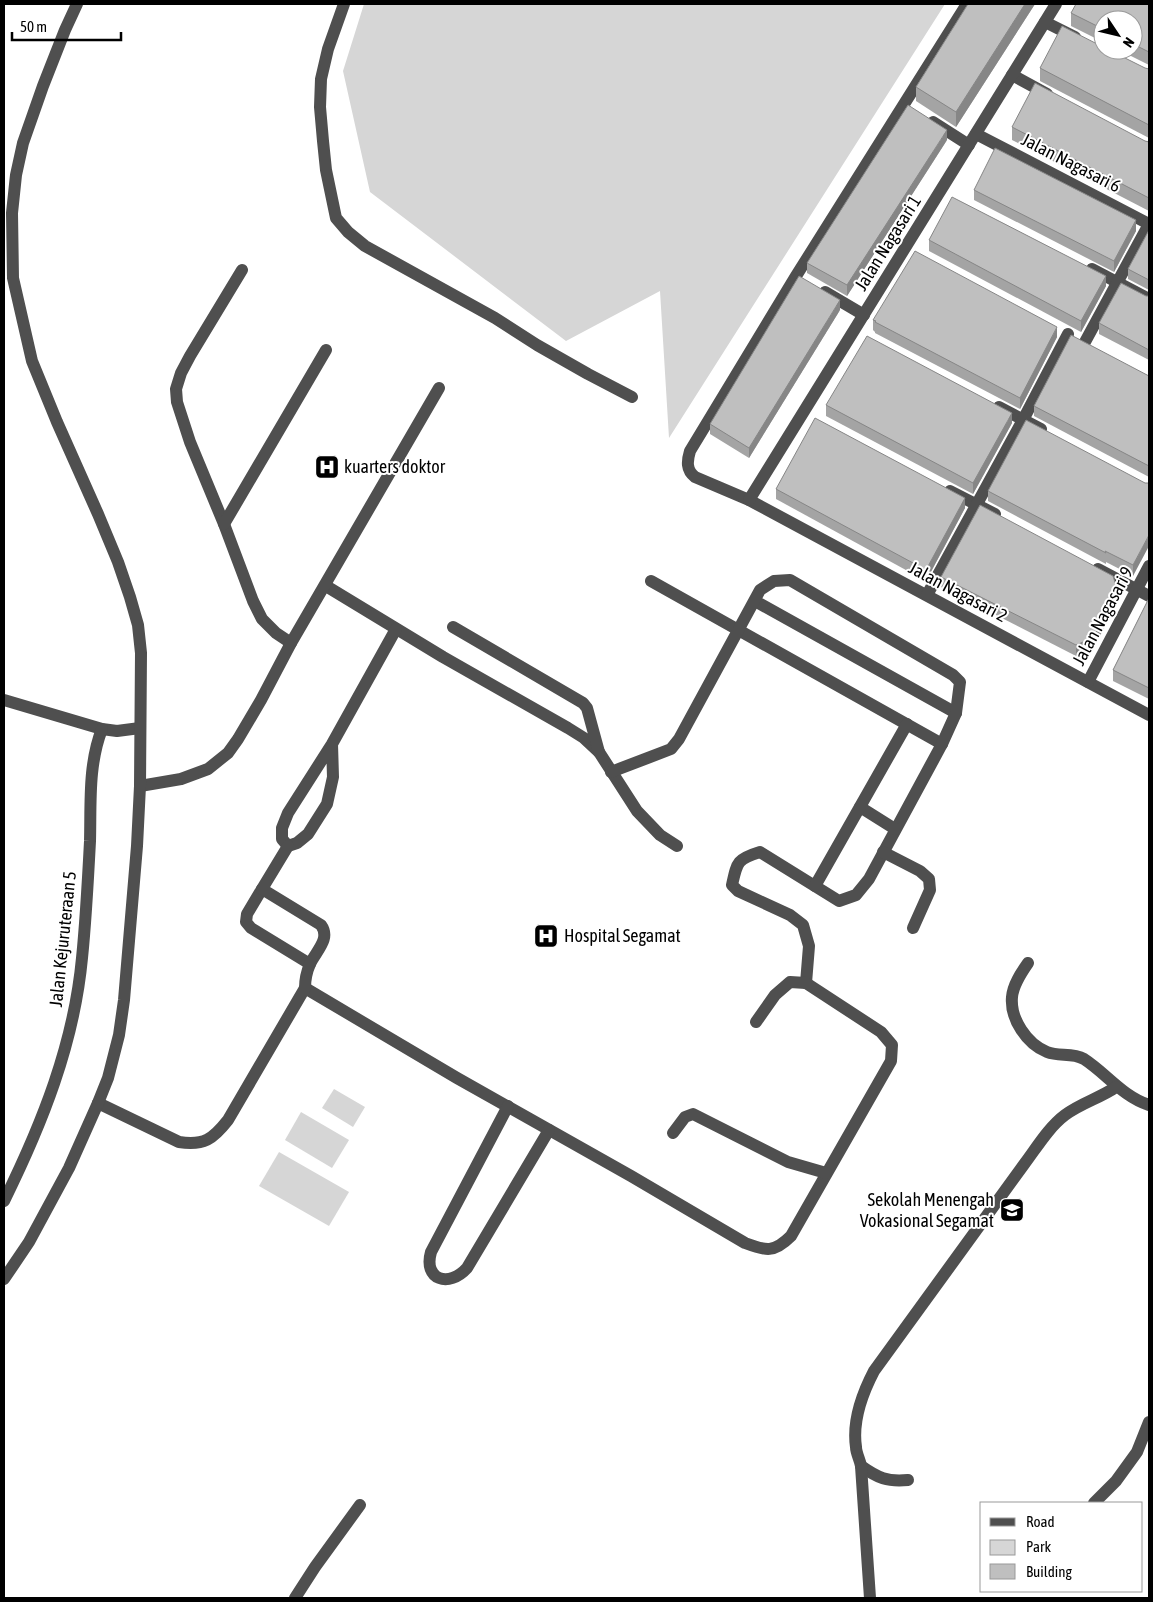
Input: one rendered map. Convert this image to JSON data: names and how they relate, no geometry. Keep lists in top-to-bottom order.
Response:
{
  "streets": {
    "street": [
      "Jalan Nagasari 6",
      "Jalan Nagasari 1",
      "Jalan Nagasari 2",
      "Jalan Nagasari 9",
      "Jalan Kejuruteraan 5"
    ]
  },
  "crossings": [
    ["Jalan Nagasari 6", "Jalan Nagasari 1"],
    ["Jalan Nagasari 1", "Jalan Nagasari 2"],
    ["Jalan Nagasari 2", "Jalan Nagasari 9"]
  ],
  "places": {
    "hospital": ["kuarters doktor", "Hospital Segamat"],
    "school or university": ["Sekolah Menengah Vokasional Segamat"]
  },
  "legend": ["Road", "Park", "Building"],
  "scale_bar": "50 m",
  "north": "bottom right"
}
